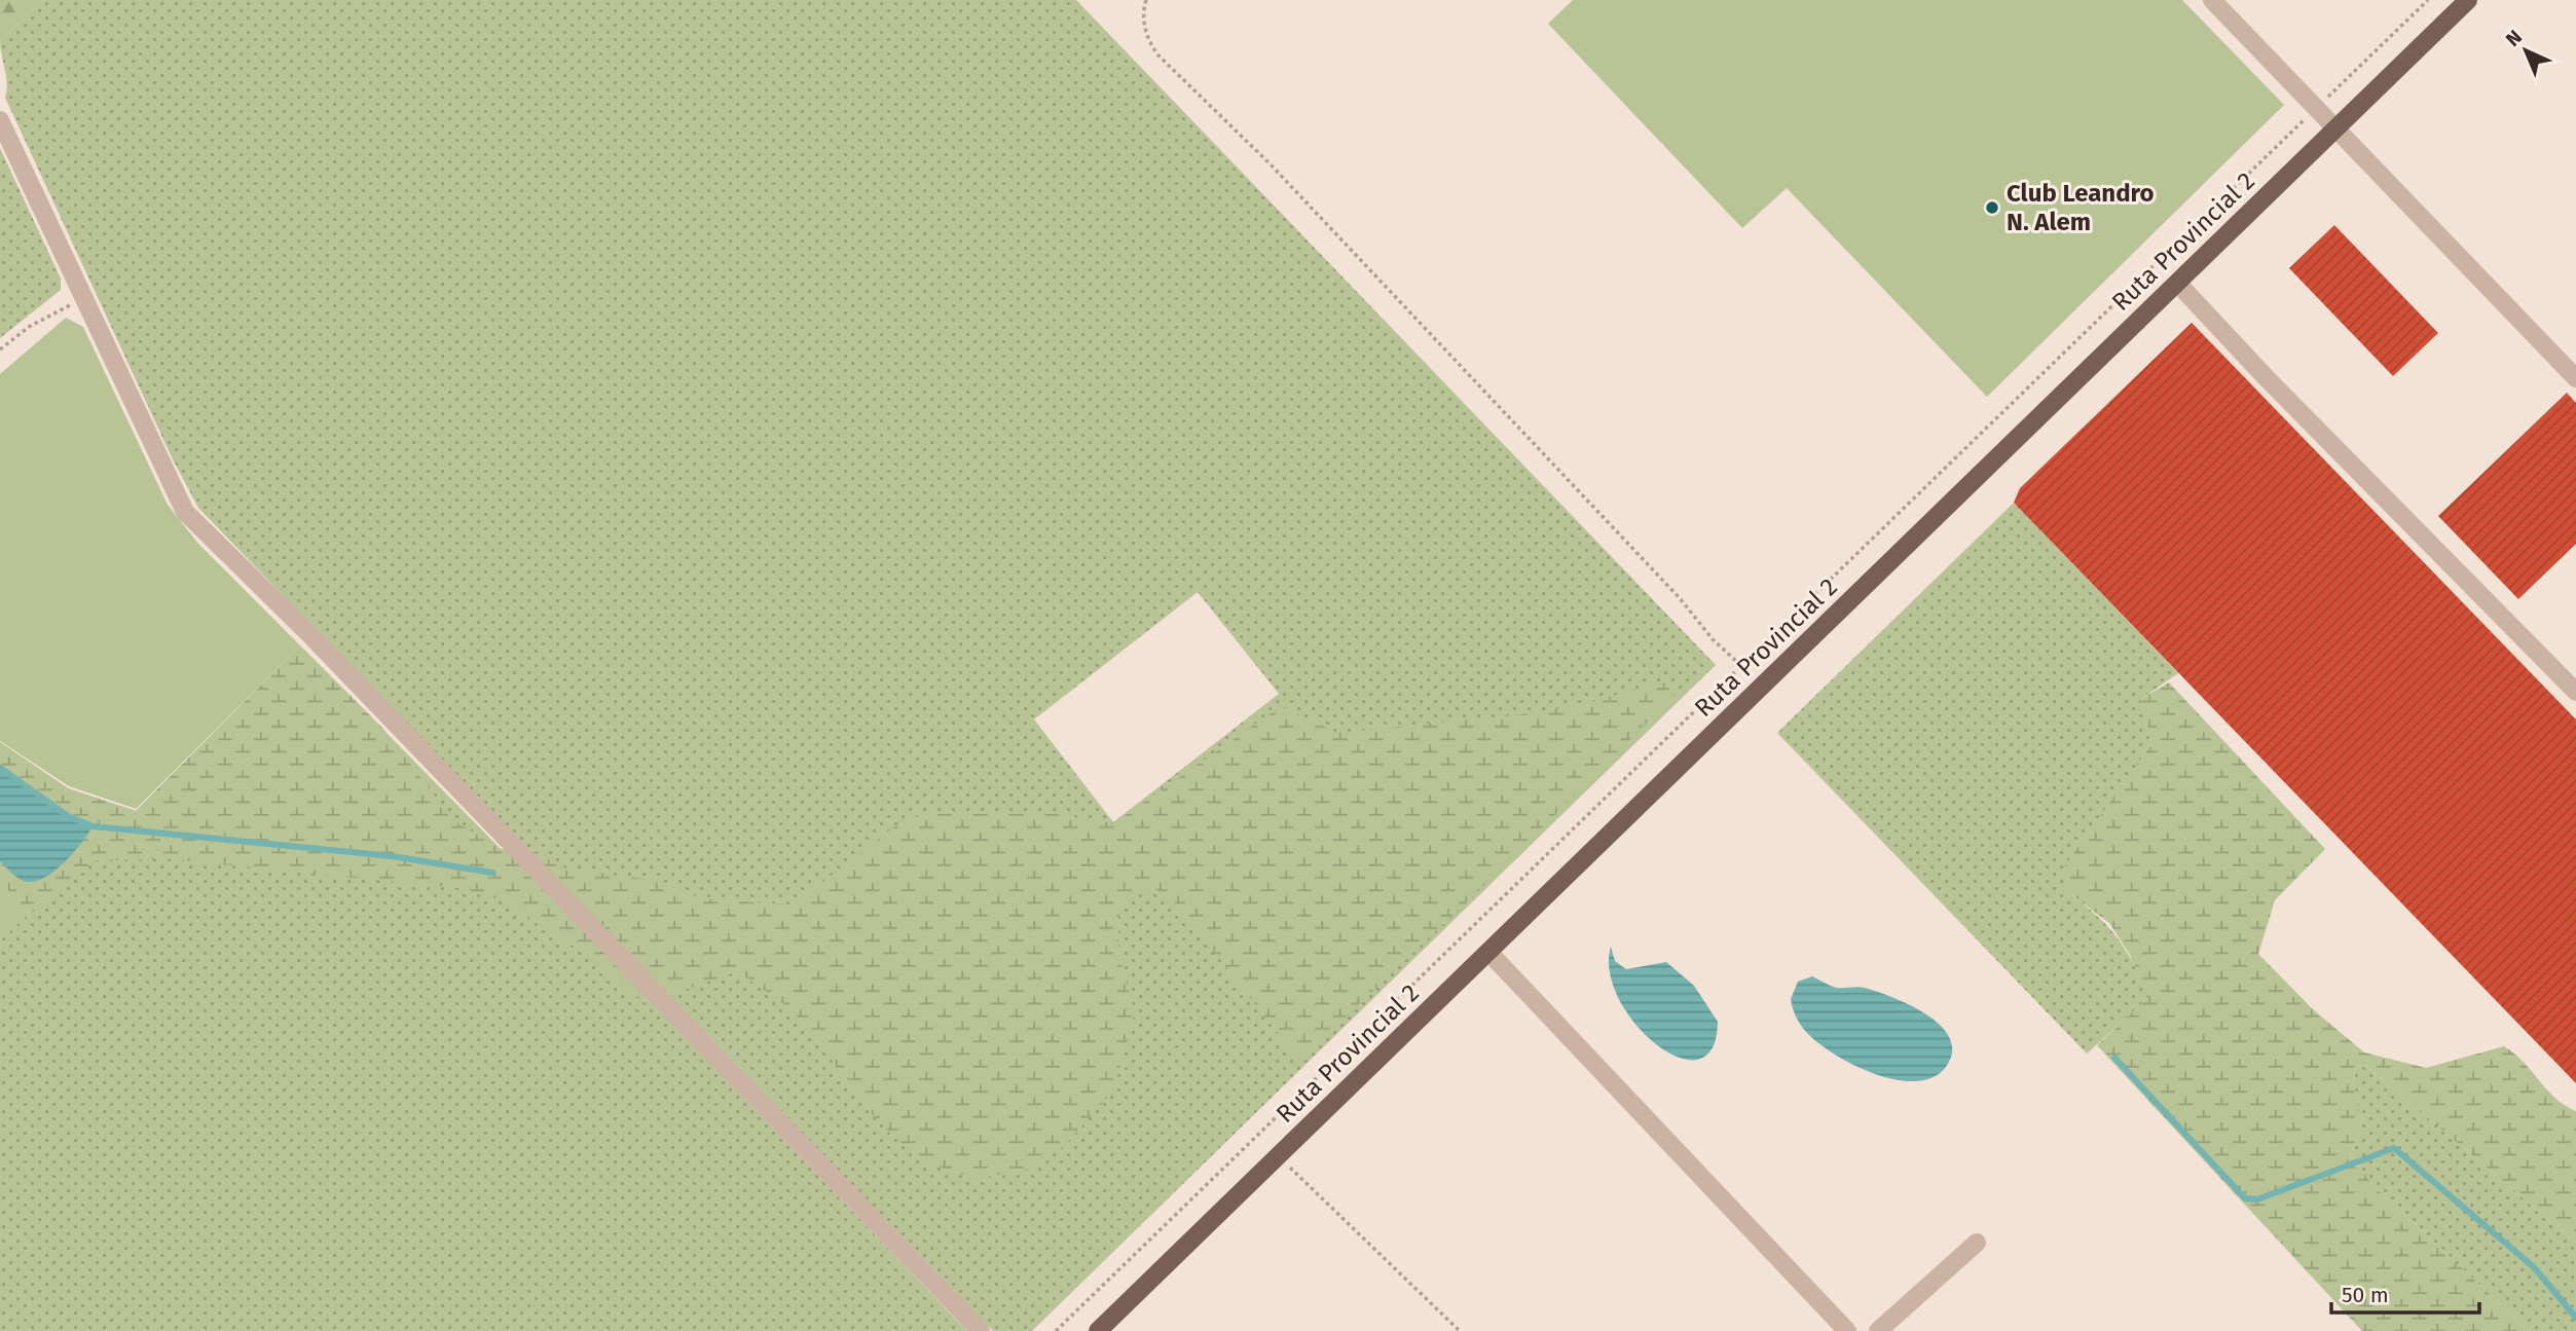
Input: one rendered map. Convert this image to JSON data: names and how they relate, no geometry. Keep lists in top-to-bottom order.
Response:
{
  "streets": {
    "main road": ["Ruta Provincial 2"]
  },
  "places": ["Club Leandro N. Alem"],
  "scale_bar": "50 m",
  "north": "top left"
}
